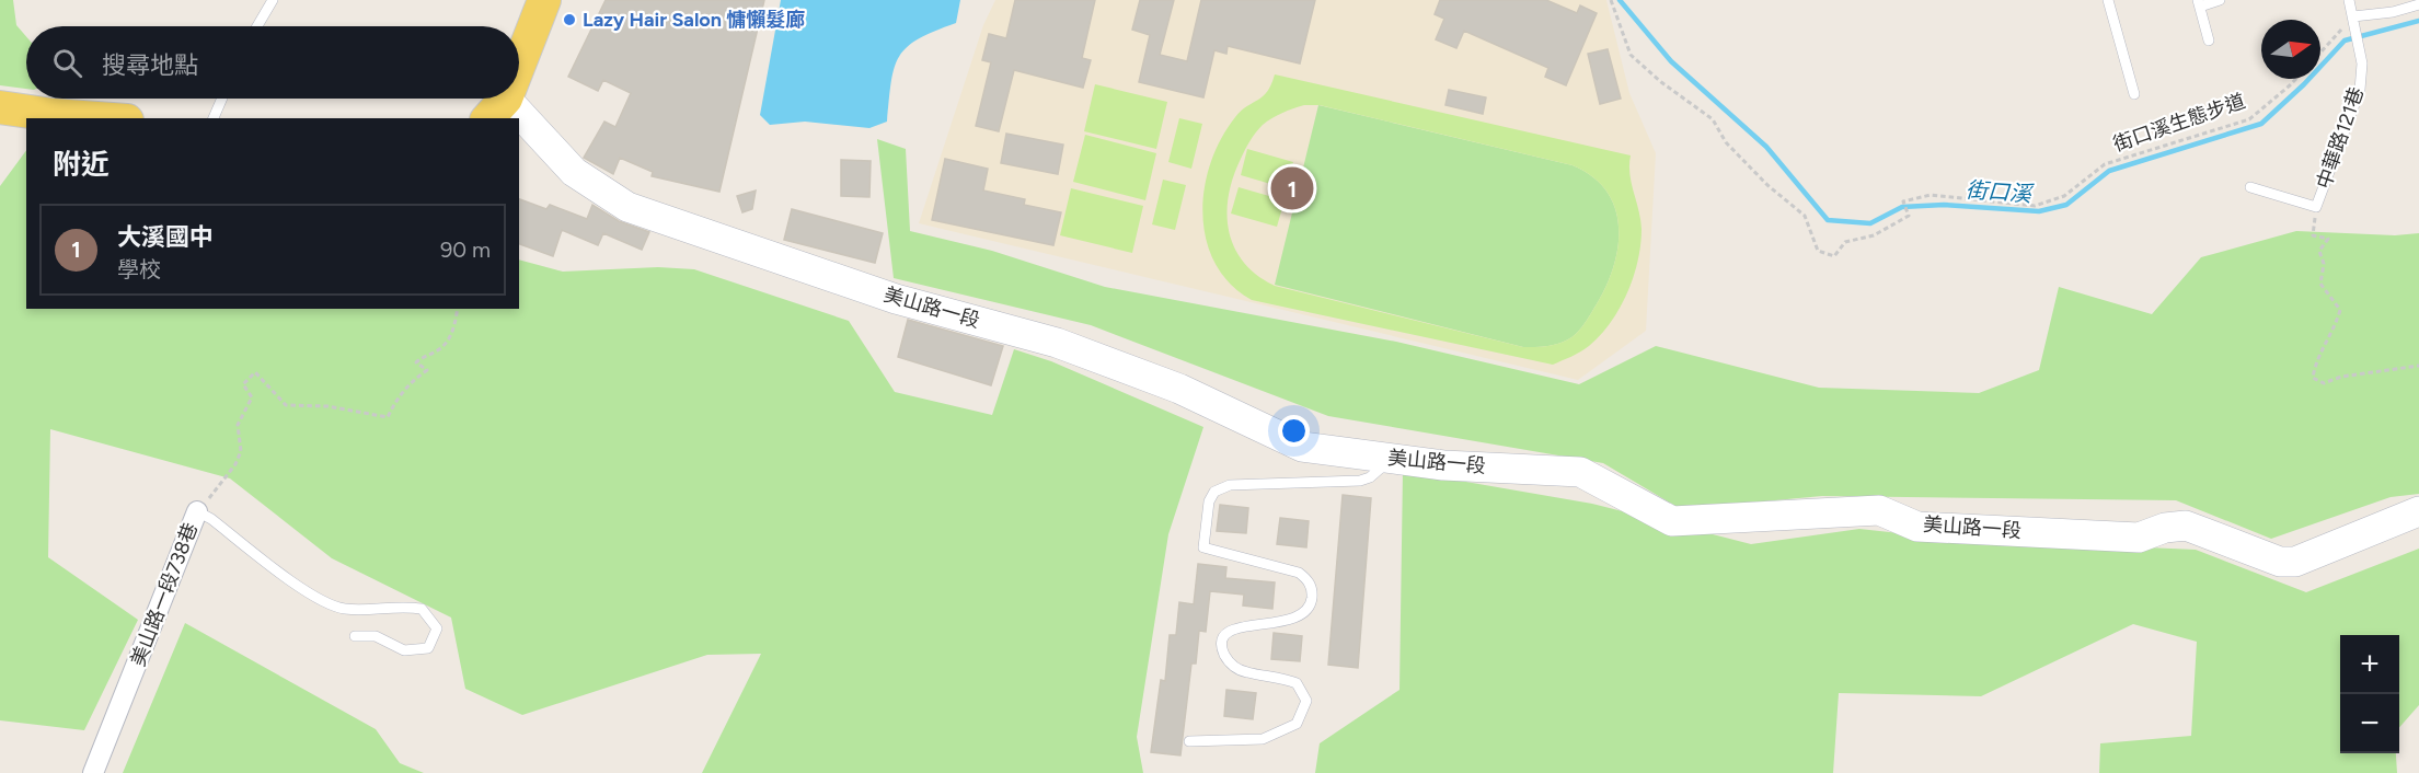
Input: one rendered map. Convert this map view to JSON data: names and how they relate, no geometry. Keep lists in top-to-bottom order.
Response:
{
  "streets": {
    "street": ["美山路一段", "美山路一段738巷"],
    "lane": ["中華路121巷"],
    "path": ["街口溪生態步道"]
  },
  "water": ["街口溪"],
  "places": ["Lazy Hair Salon 慵懶髮廊"],
  "north": "right",
  "page": {
    "search": "搜尋地點",
    "heading": "附近",
    "pins": "1",
    "list": [
      {
        "mark": "1",
        "name": "大溪國中",
        "note": "學校",
        "value": "90 m"
      }
    ],
    "map_buttons": ["+", "−"]
  }
}
